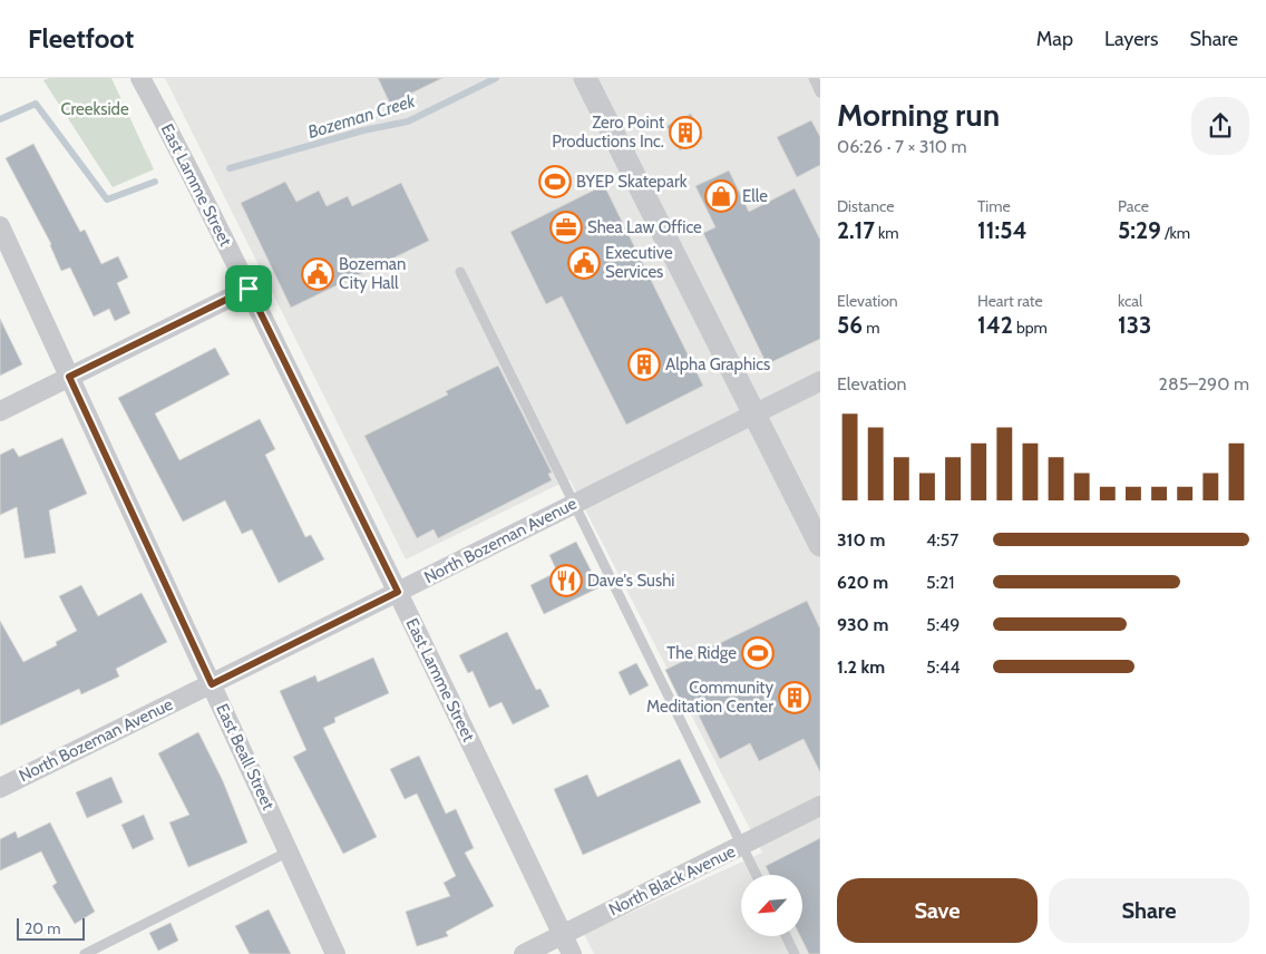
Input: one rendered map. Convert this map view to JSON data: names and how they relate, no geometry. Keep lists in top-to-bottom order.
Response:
{
  "streets": {
    "street": [
      "East Lamme Street",
      "North Bozeman Avenue",
      "East Beall Street",
      "North Black Avenue"
    ]
  },
  "crossings": [
    ["East Lamme Street", "North Bozeman Avenue"],
    ["East Lamme Street", "North Black Avenue"],
    ["North Bozeman Avenue", "East Beall Street"]
  ],
  "water": ["Bozeman Creek"],
  "parks": ["Creekside"],
  "places": {
    "building": ["Zero Point Productions Inc.", "Alpha Graphics", "Community Meditation Center"],
    "sports": ["BYEP Skatepark", "The Ridge"],
    "shop": ["Elle"],
    "office": ["Shea Law Office"],
    "public building": ["Executive Services", "Bozeman City Hall"],
    "restaurant": ["Dave's Sushi"]
  },
  "scale_bar": "20 m",
  "north": "bottom left",
  "page": {
    "header": "Fleetfoot",
    "nav": ["Map", "Layers", "Share"],
    "heading": ["Morning run", "06:26 · 7 × 310 m"],
    "stats": [
      ["Distance", "2.17 km"],
      ["Time", "11:54"],
      ["Pace", "5:29 /km"],
      ["Elevation", "56 m"],
      ["Heart rate", "142 bpm"],
      ["kcal", "133"]
    ],
    "chart": ["Elevation", "285–290 m"],
    "list": [
      {
        "name": "310 m",
        "note": "4:57"
      },
      {
        "name": "620 m",
        "note": "5:21"
      },
      {
        "name": "930 m",
        "note": "5:49"
      },
      {
        "name": "1.2 km",
        "note": "5:44"
      }
    ],
    "buttons": ["Save", "Share"],
    "scale": "20 m"
  }
}
